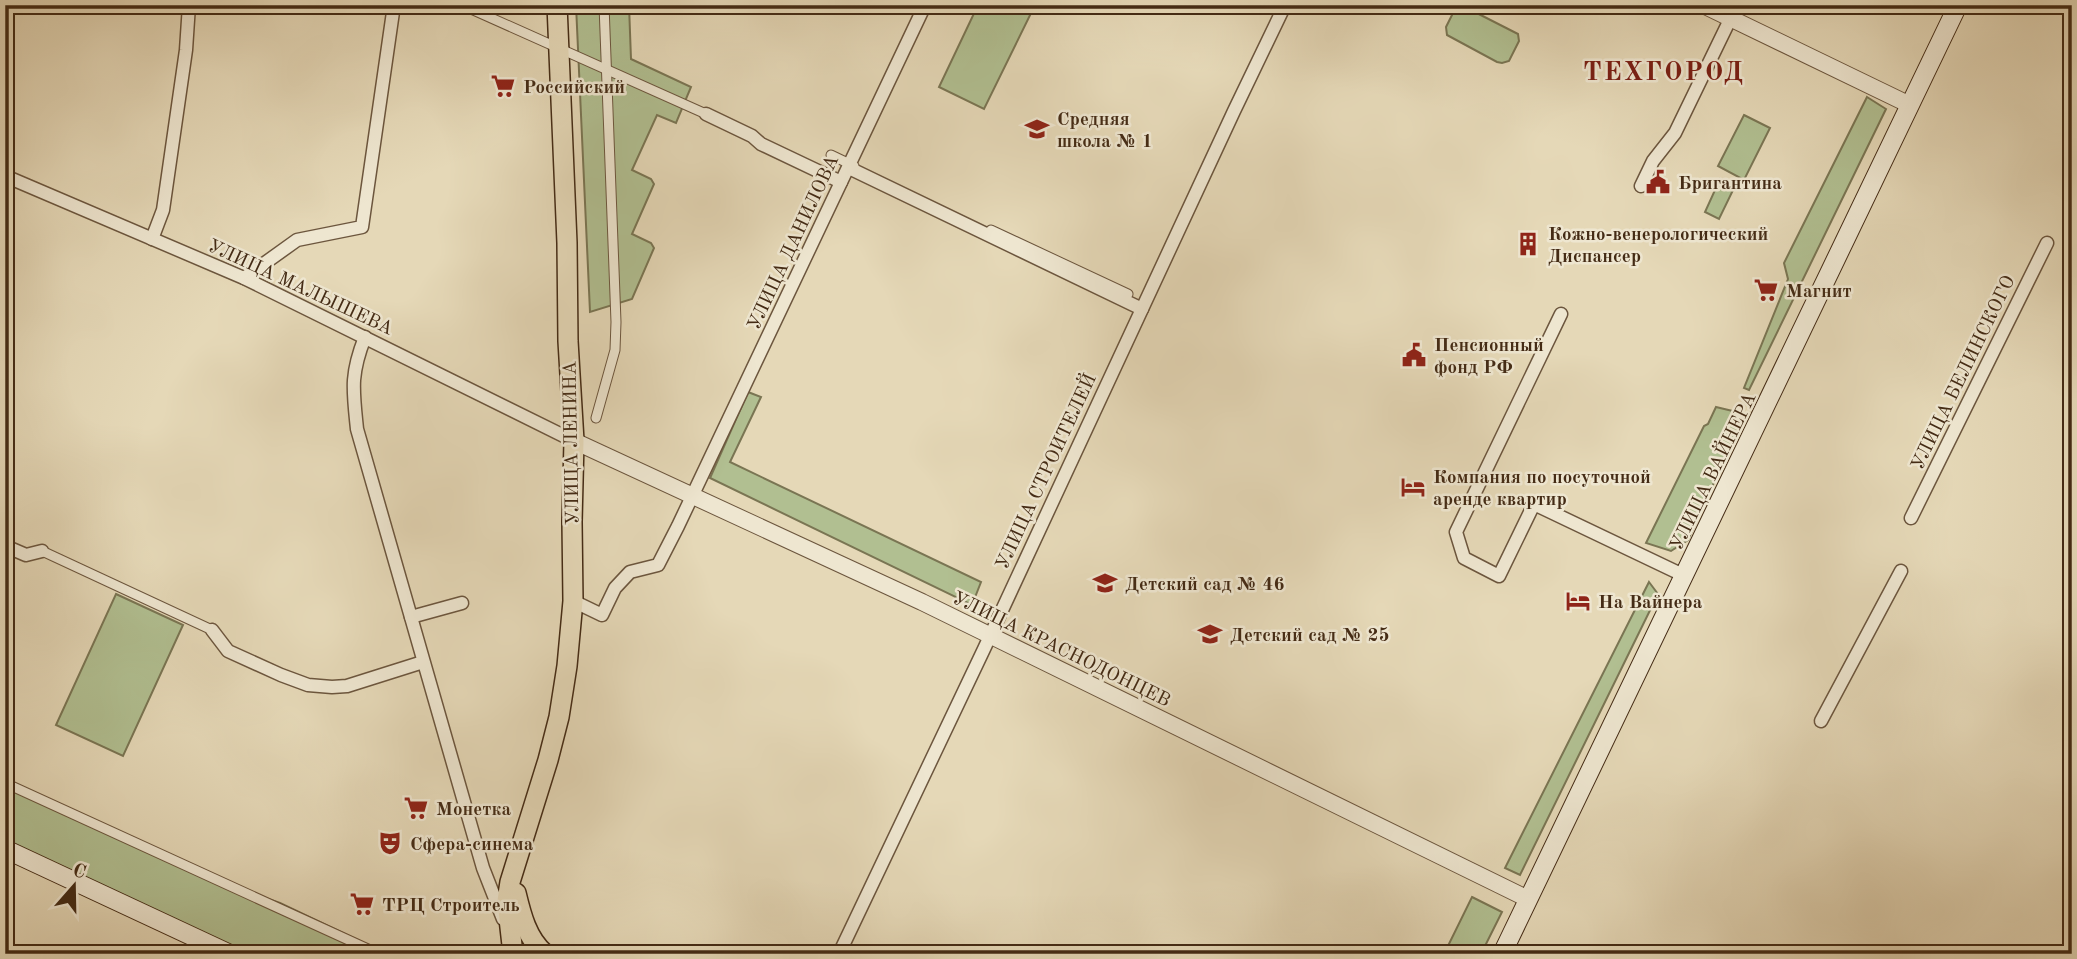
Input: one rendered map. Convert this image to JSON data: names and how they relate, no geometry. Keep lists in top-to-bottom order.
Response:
{
  "streets": {
    "main road": ["УЛИЦА ЛЕНИНА", "УЛИЦА ВАЙНЕРА"],
    "street": [
      "УЛИЦА ДАНИЛОВА",
      "УЛИЦА МАЛЫШЕВА",
      "УЛИЦА БЕЛИНСКОГО",
      "УЛИЦА СТРОИТЕЛЕЙ",
      "УЛИЦА КРАСНОДОНЦЕВ"
    ]
  },
  "crossings": [
    ["УЛИЦА ДАНИЛОВА", "УЛИЦА ЛЕНИНА"],
    ["УЛИЦА ДАНИЛОВА", "УЛИЦА КРАСНОДОНЦЕВ"],
    ["УЛИЦА МАЛЫШЕВА", "УЛИЦА ЛЕНИНА"],
    ["УЛИЦА МАЛЫШЕВА", "УЛИЦА КРАСНОДОНЦЕВ"],
    ["УЛИЦА ЛЕНИНА", "УЛИЦА КРАСНОДОНЦЕВ"],
    ["УЛИЦА СТРОИТЕЛЕЙ", "УЛИЦА КРАСНОДОНЦЕВ"],
    ["УЛИЦА ВАЙНЕРА", "УЛИЦА КРАСНОДОНЦЕВ"]
  ],
  "districts": ["ТЕХГОРОД"],
  "places": {
    "supermarket": [
      "Российский",
      "Магнит",
      "Монетка",
      "ТРЦ Строитель"
    ],
    "school or university": ["Средняя школа № 1", "Детский сад № 46", "Детский сад № 25"],
    "public building": ["Бригантина", "Пенсионный фонд РФ"],
    "building": ["Кожно-венерологический Диспансер"],
    "hotel": ["Компания по посуточной аренде квартир", "На Вайнера"],
    "theatre": ["Сфера-синема"]
  },
  "north": "top"
}
